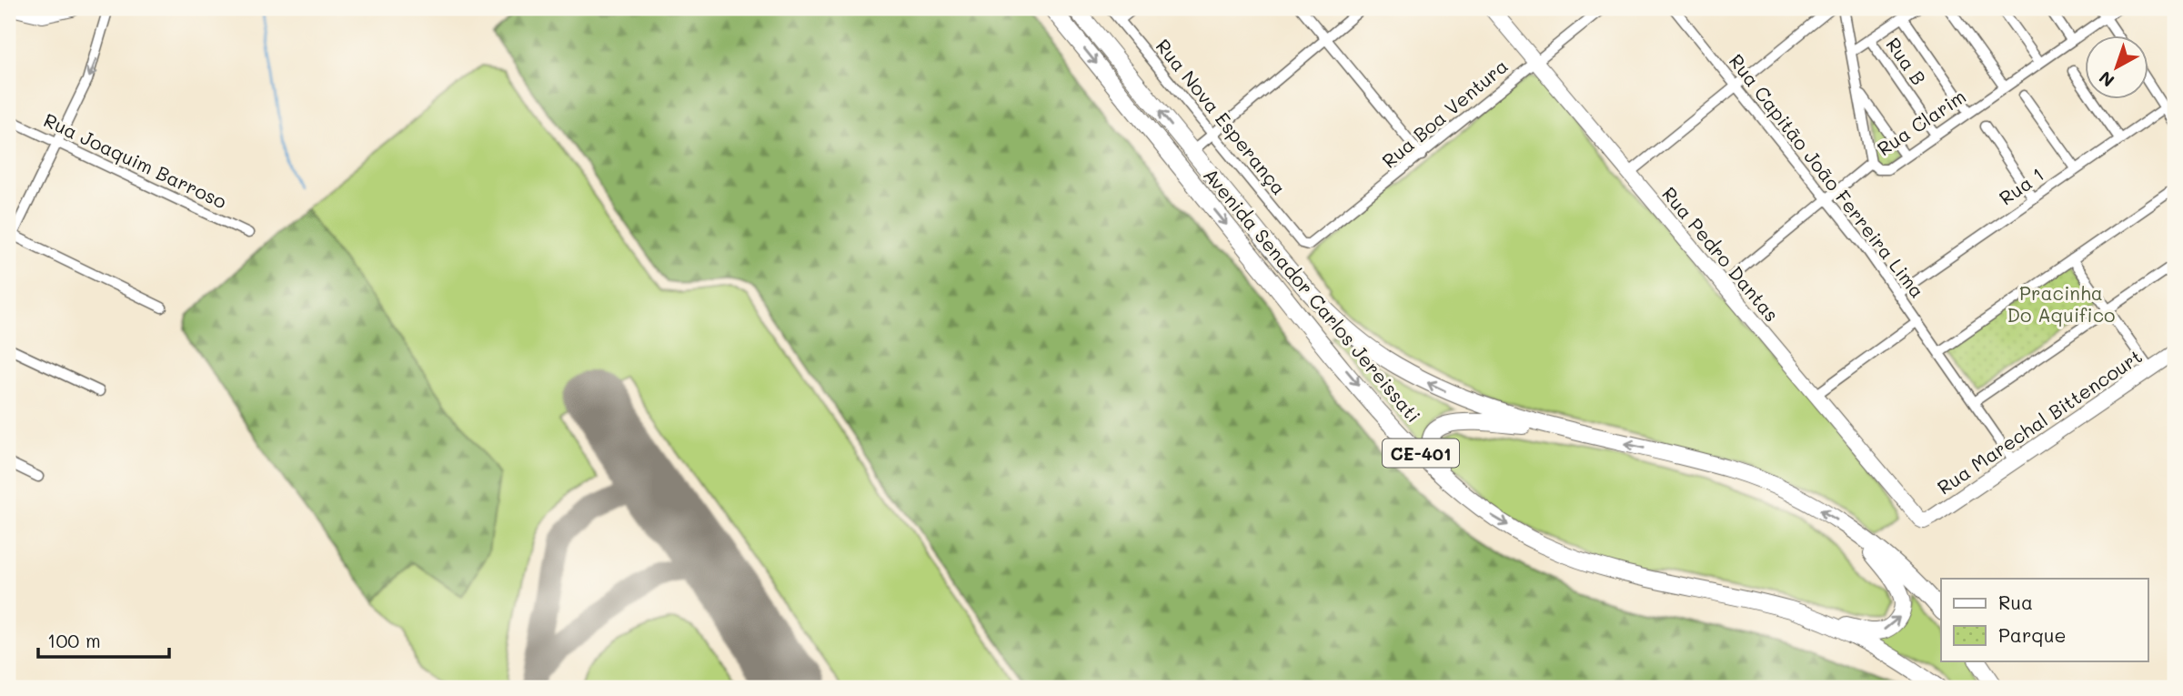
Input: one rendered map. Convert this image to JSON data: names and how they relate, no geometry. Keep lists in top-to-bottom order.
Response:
{
  "streets": {
    "main road": [
      "Rua Pedro Dantas",
      "Avenida Senador Carlos Jereissati",
      "Rua Marechal Bittencourt",
      "CE-401"
    ],
    "street": [
      "Rua B",
      "Rua Boa Ventura",
      "Rua Nova Esperança",
      "Rua Clarim",
      "Rua Joaquim Barroso",
      "Rua Capitão João Ferreira Lima",
      "Rua 1"
    ]
  },
  "crossings": [
    ["Rua B", "Rua Clarim"],
    ["Rua Boa Ventura", "Rua Nova Esperança"],
    ["Rua Boa Ventura", "Rua Pedro Dantas"],
    ["Rua Clarim", "Rua Capitão João Ferreira Lima"],
    ["Rua Clarim", "Rua Pedro Dantas"],
    ["Rua Capitão João Ferreira Lima", "Rua 1"],
    ["Rua Capitão João Ferreira Lima", "Rua Marechal Bittencourt"],
    ["Rua Pedro Dantas", "Rua Marechal Bittencourt"]
  ],
  "parks": ["Pracinha Do Aquifico"],
  "legend": ["Rua", "Parque"],
  "scale_bar": "100 m",
  "north": "bottom left"
}
